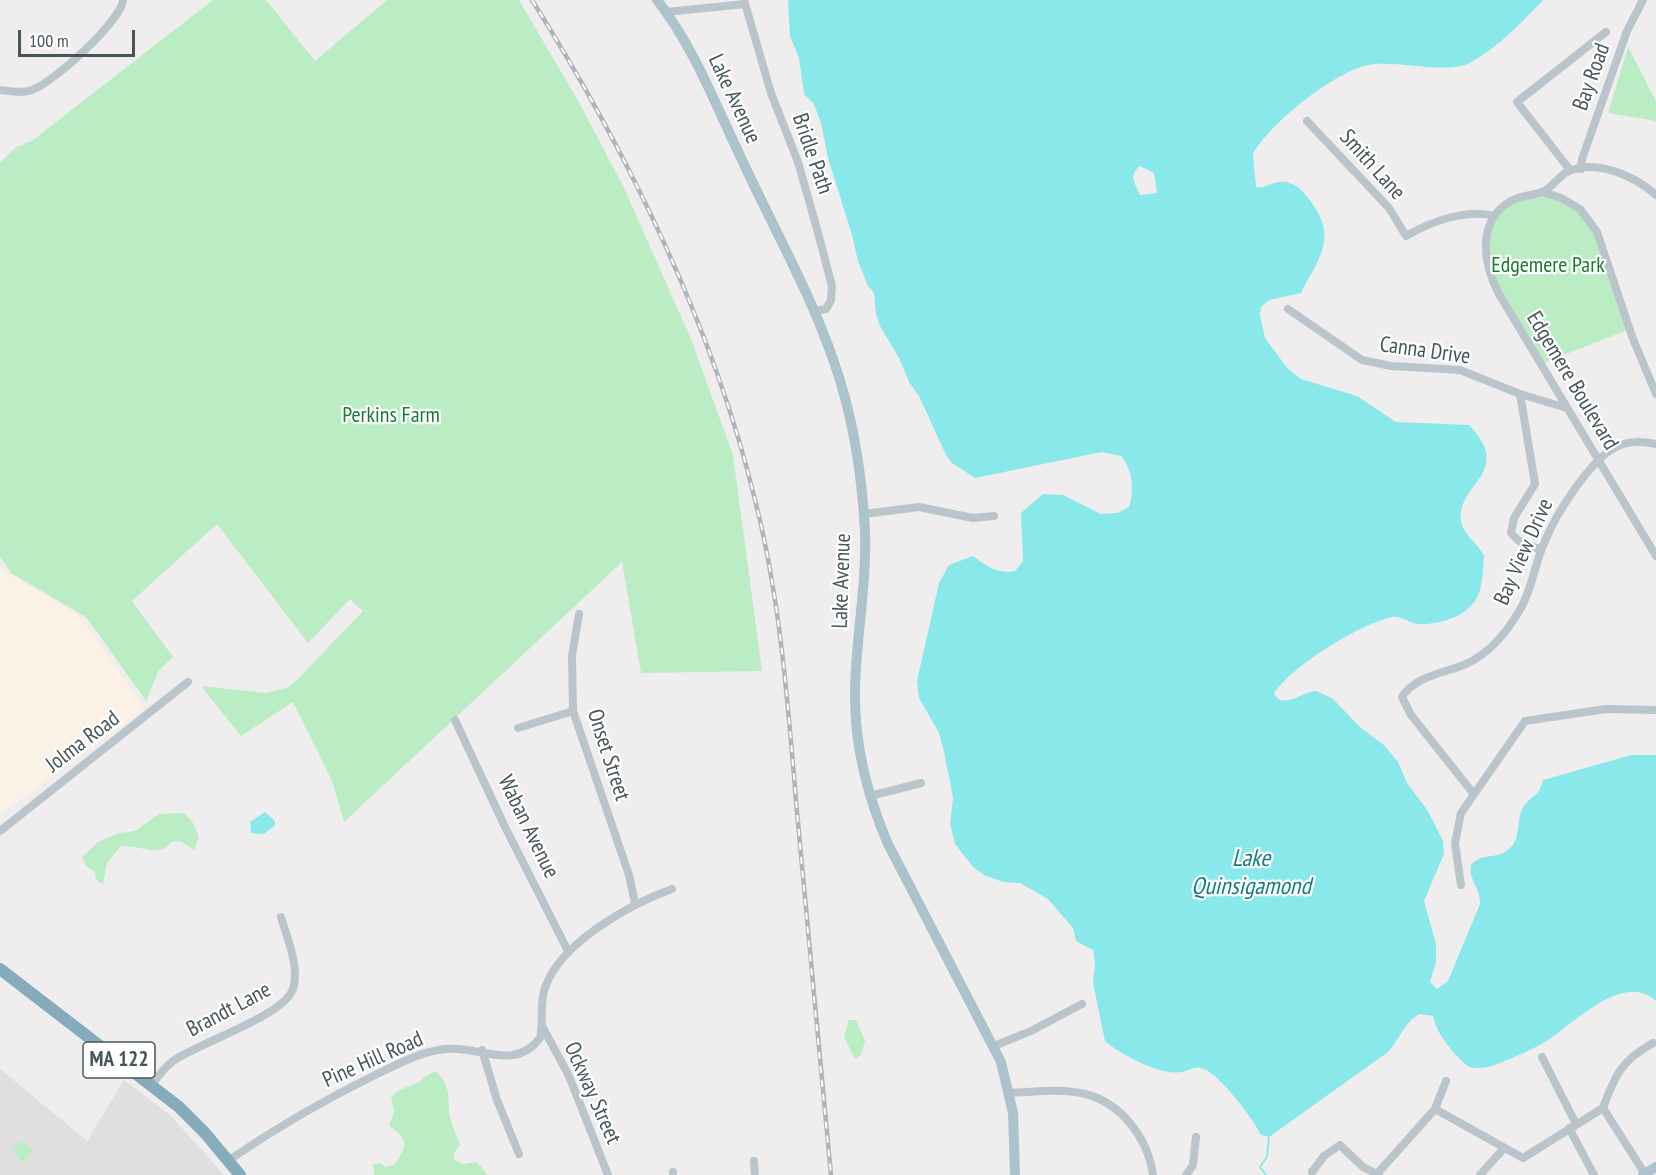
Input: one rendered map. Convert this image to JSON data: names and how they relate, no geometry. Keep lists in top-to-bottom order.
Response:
{
  "streets": {
    "highway": ["MA 122"],
    "main road": ["Lake Avenue"],
    "street": [
      "Bay Road",
      "Bridle Path",
      "Smith Lane",
      "Canna Drive",
      "Edgemere Boulevard",
      "Bay View Drive",
      "Jolma Road",
      "Onset Street",
      "Waban Avenue",
      "Brandt Lane",
      "Pine Hill Road",
      "Ockway Street"
    ]
  },
  "crossings": [
    ["Lake Avenue", "Bridle Path"],
    ["Smith Lane", "Edgemere Boulevard"],
    ["Canna Drive", "Edgemere Boulevard"],
    ["Edgemere Boulevard", "Bay View Drive"],
    ["Onset Street", "Pine Hill Road"],
    ["Waban Avenue", "Pine Hill Road"],
    ["Brandt Lane", "MA 122"],
    ["MA 122", "Pine Hill Road"],
    ["Pine Hill Road", "Ockway Street"]
  ],
  "water": ["Lake Quinsigamond"],
  "parks": ["Edgemere Park", "Perkins Farm"],
  "scale_bar": "100 m"
}
